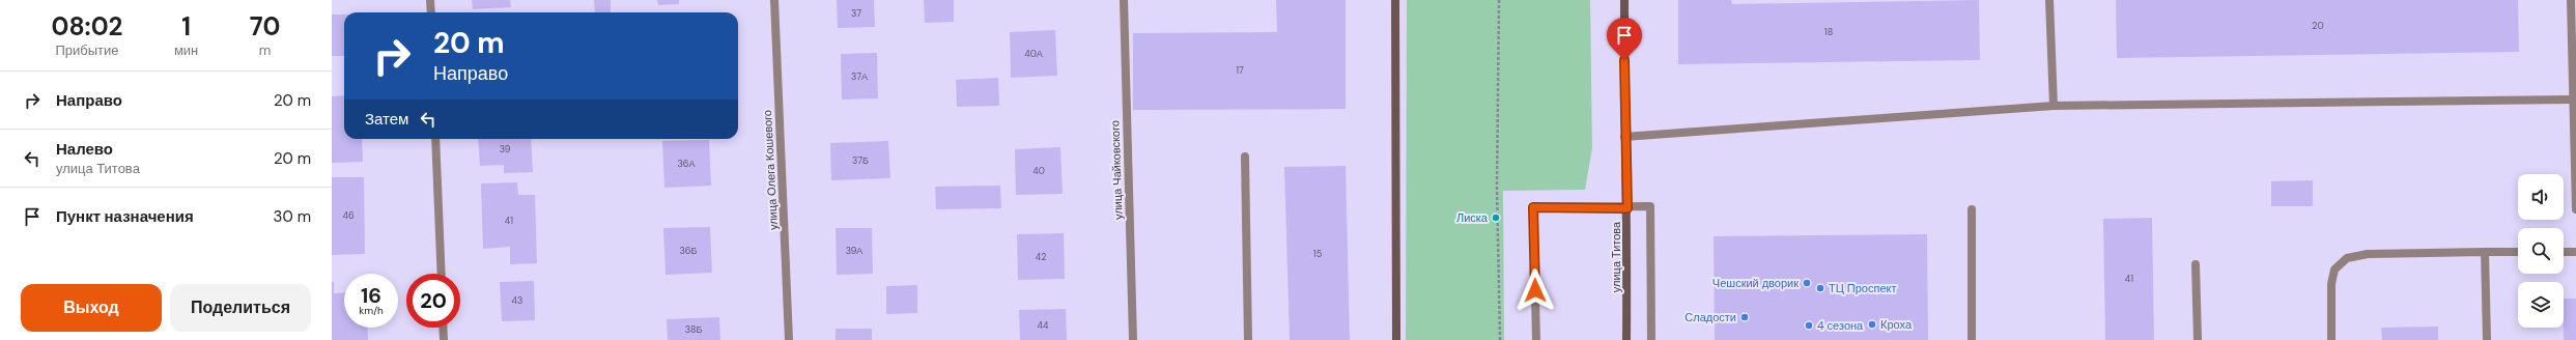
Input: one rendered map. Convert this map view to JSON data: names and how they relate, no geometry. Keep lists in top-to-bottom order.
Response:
{
  "streets": {
    "street": ["улица Олега Кошевого", "улица Чайковского", "улица Титова"]
  },
  "places": [
    "Лиска",
    "Чешский дворик",
    "ТЦ Проспект",
    "Сладости",
    "Кроха",
    "4 сезона"
  ],
  "house_numbers": [
    "37",
    "20",
    "18",
    "40А",
    "17",
    "37А",
    "39",
    "37Б",
    "36А",
    "40",
    "46",
    "41",
    "36Б",
    "39А",
    "15",
    "42",
    "41",
    "43",
    "44",
    "38Б"
  ],
  "page": {
    "eta": [
      "08:02",
      "Прибытие",
      "1",
      "мин",
      "70",
      "m"
    ],
    "turn": ["20 m", "Направо"],
    "list": [
      {
        "name": "Направо",
        "value": "20 m"
      },
      {
        "name": "Налево",
        "note": "улица Титова",
        "value": "20 m"
      },
      {
        "name": "Пункт назначения",
        "value": "30 m"
      }
    ],
    "then": "Затем",
    "speed": "16 km/h",
    "limit": "20",
    "buttons": ["Выход", "Поделиться"]
  }
}
